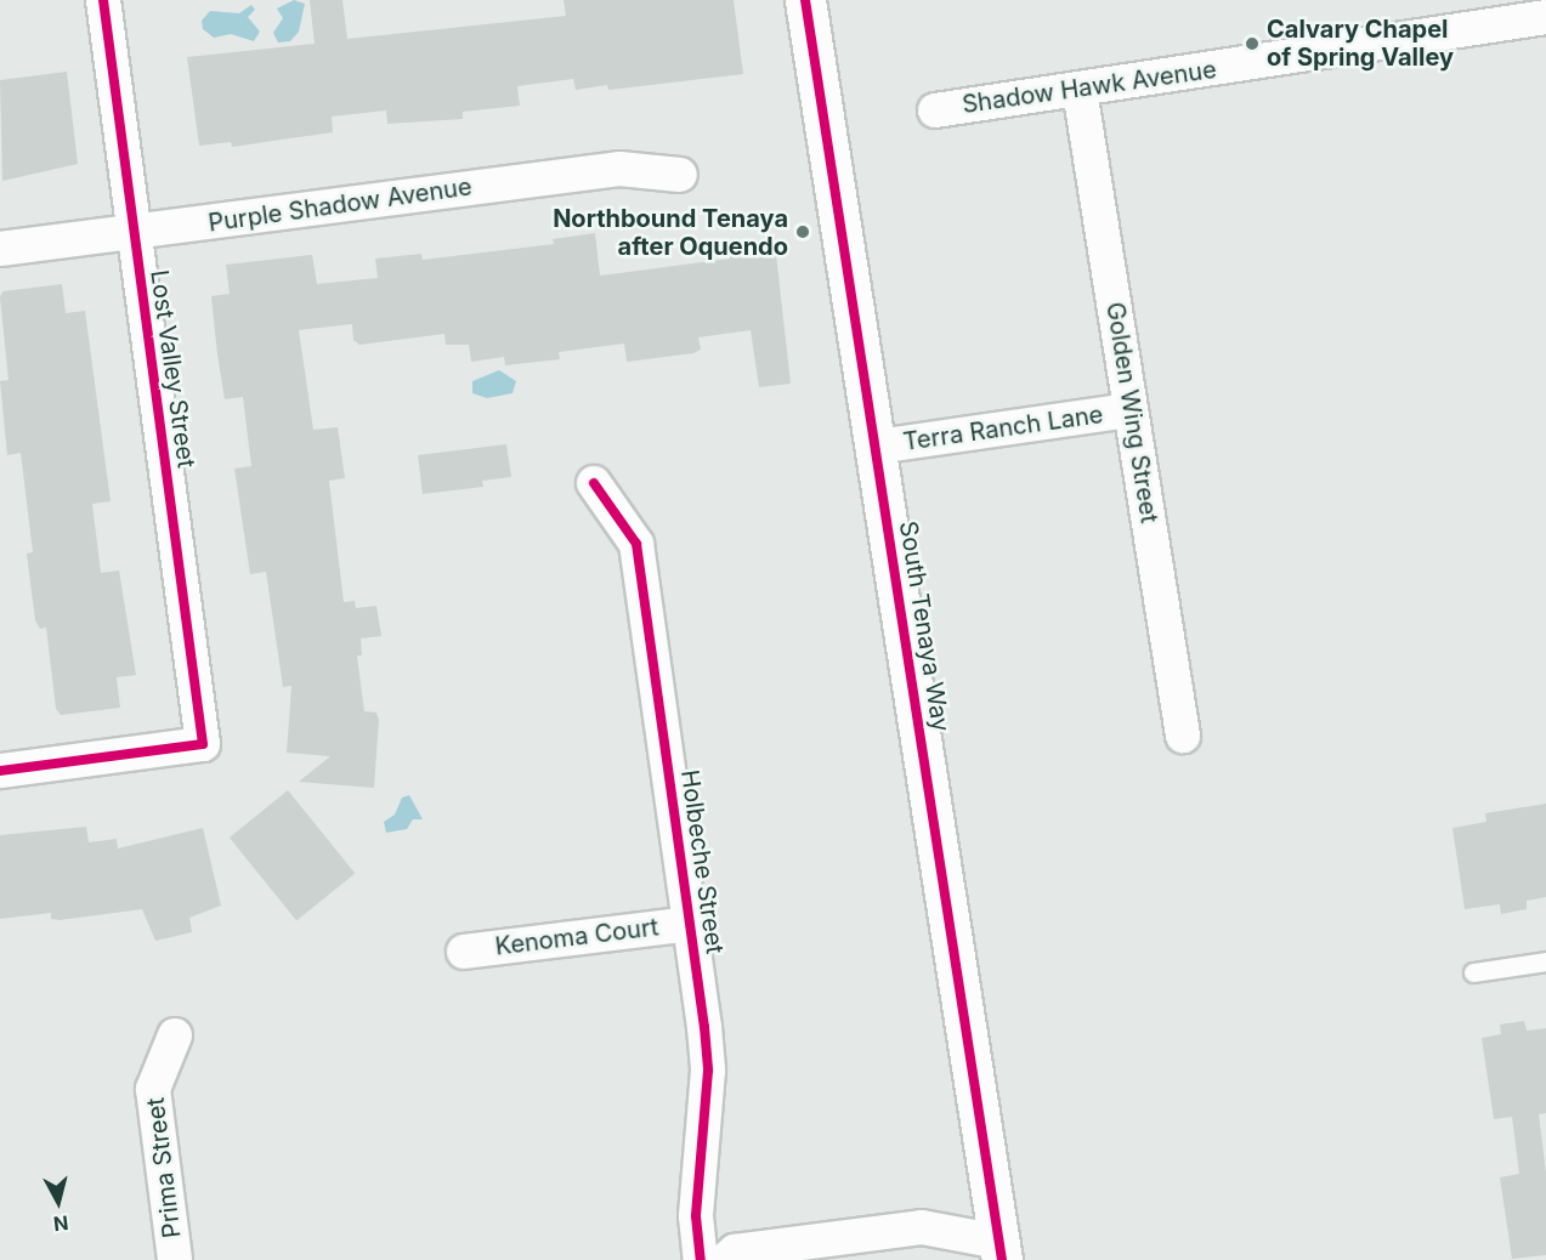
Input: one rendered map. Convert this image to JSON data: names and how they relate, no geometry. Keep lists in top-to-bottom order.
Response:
{
  "streets": {
    "street": [
      "Shadow Hawk Avenue",
      "Purple Shadow Avenue",
      "Lost Valley Street",
      "Golden Wing Street",
      "Terra Ranch Lane",
      "South Tenaya Way",
      "Holbeche Street",
      "Kenoma Court",
      "Prima Street"
    ]
  },
  "crossings": [
    ["Shadow Hawk Avenue", "Golden Wing Street"],
    ["Purple Shadow Avenue", "Lost Valley Street"],
    ["Golden Wing Street", "Terra Ranch Lane"],
    ["Terra Ranch Lane", "South Tenaya Way"],
    ["Holbeche Street", "Kenoma Court"]
  ],
  "places": ["Calvary Chapel of Spring Valley", "Northbound Tenaya after Oquendo"],
  "north": "bottom"
}
